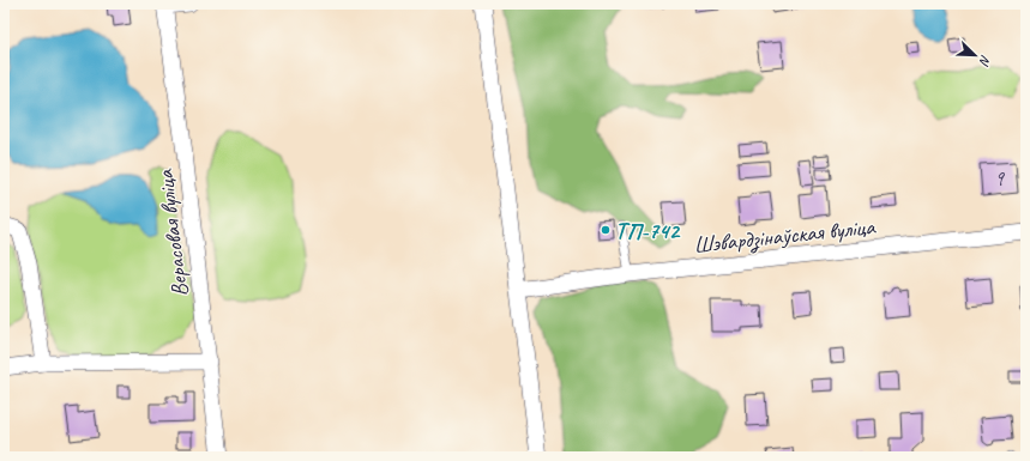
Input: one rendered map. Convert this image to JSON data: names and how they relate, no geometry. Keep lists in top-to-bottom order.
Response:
{
  "streets": {
    "street": ["Верасовая вуліца", "Шэвардзінаўская вуліца"]
  },
  "places": ["ТП-742"],
  "house_numbers": ["9"],
  "north": "bottom right"
}
